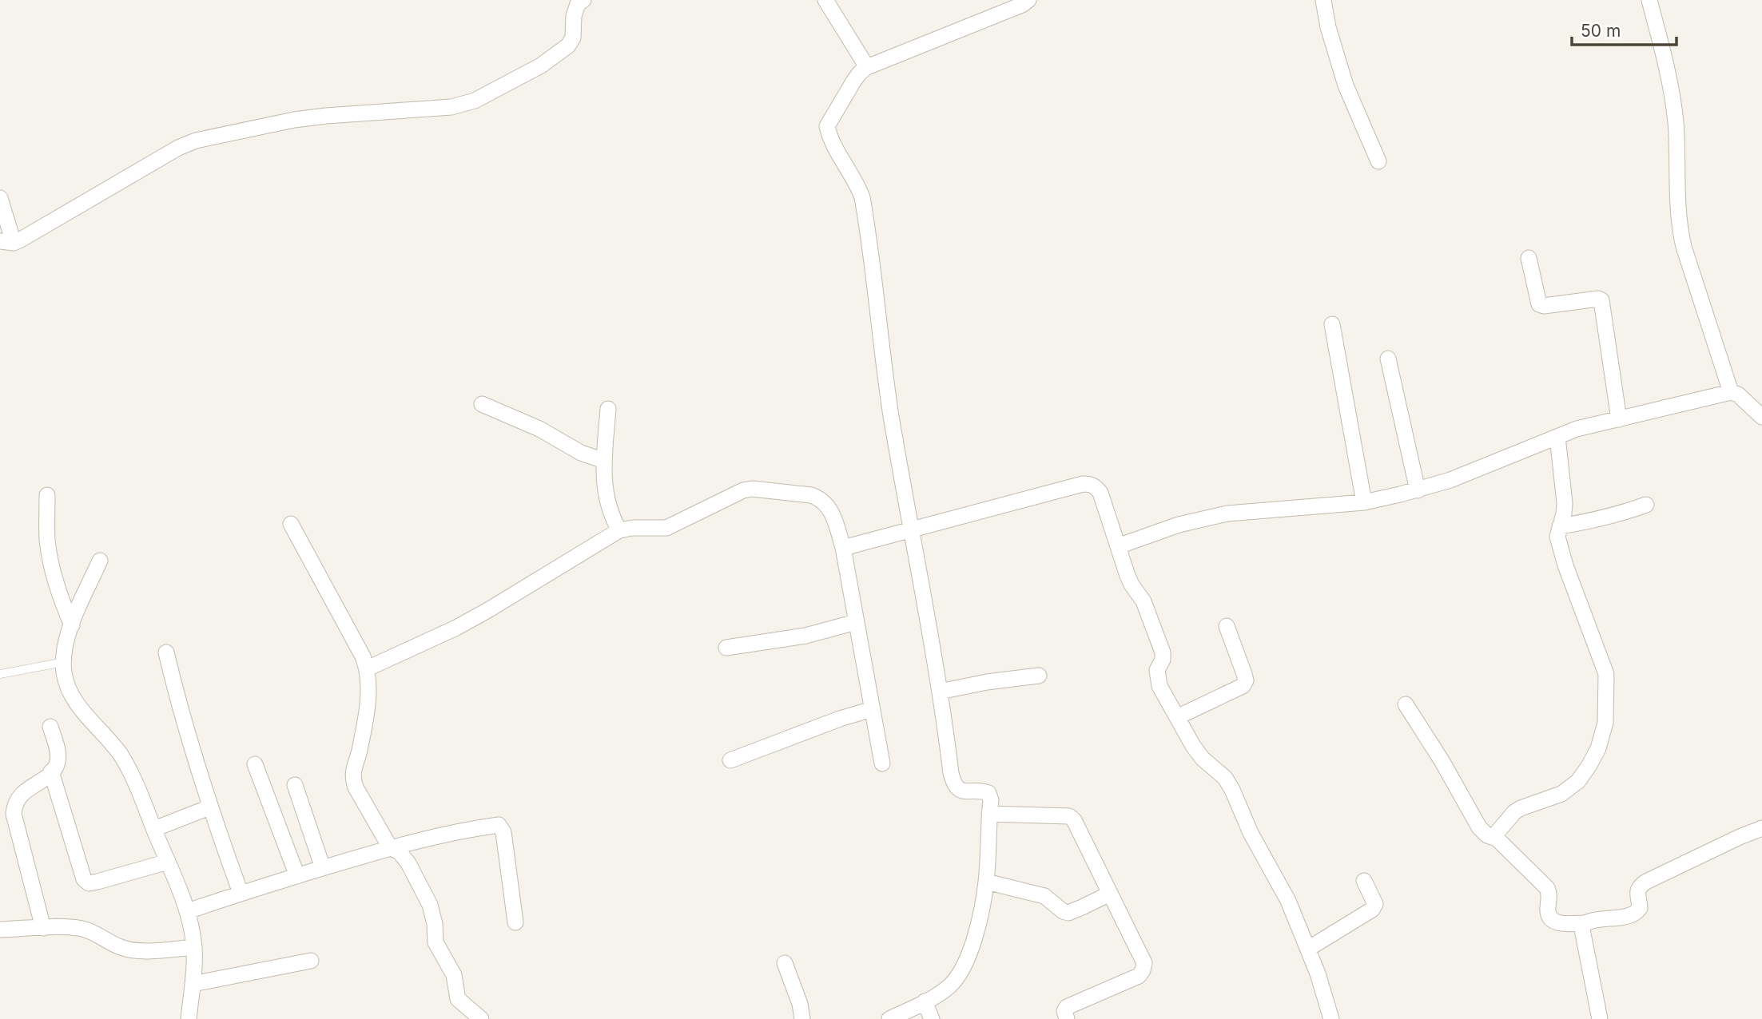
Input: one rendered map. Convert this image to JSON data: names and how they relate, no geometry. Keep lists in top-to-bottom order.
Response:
{
  "scale_bar": "50 m"
}
